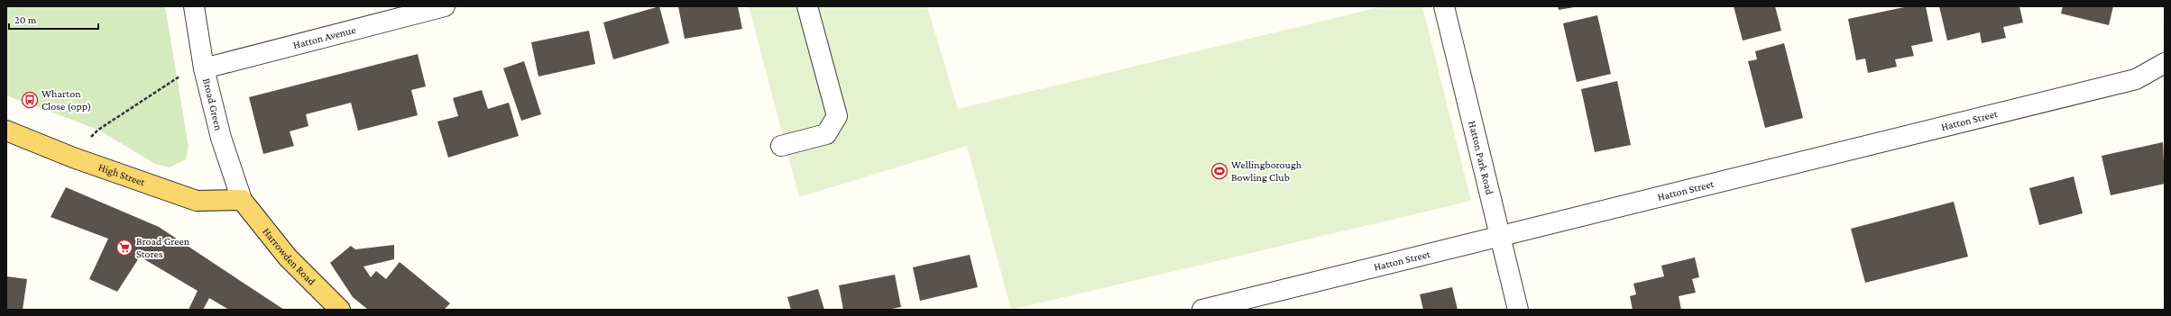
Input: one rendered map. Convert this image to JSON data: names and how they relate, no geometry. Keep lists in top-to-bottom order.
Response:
{
  "streets": {
    "main road": ["High Street", "Harrowden Road"],
    "street": [
      "Hatton Avenue",
      "Broad Green",
      "Hatton Street",
      "Hatton Park Road"
    ]
  },
  "crossings": [
    ["Hatton Avenue", "Broad Green"],
    ["Broad Green", "High Street"],
    ["Broad Green", "Harrowden Road"],
    ["Hatton Street", "Hatton Park Road"],
    ["High Street", "Harrowden Road"]
  ],
  "places": {
    "bus stop": ["Wharton Close (opp)"],
    "sports": ["Wellingborough Bowling Club"],
    "supermarket": ["Broad Green Stores"]
  },
  "scale_bar": "20 m"
}
